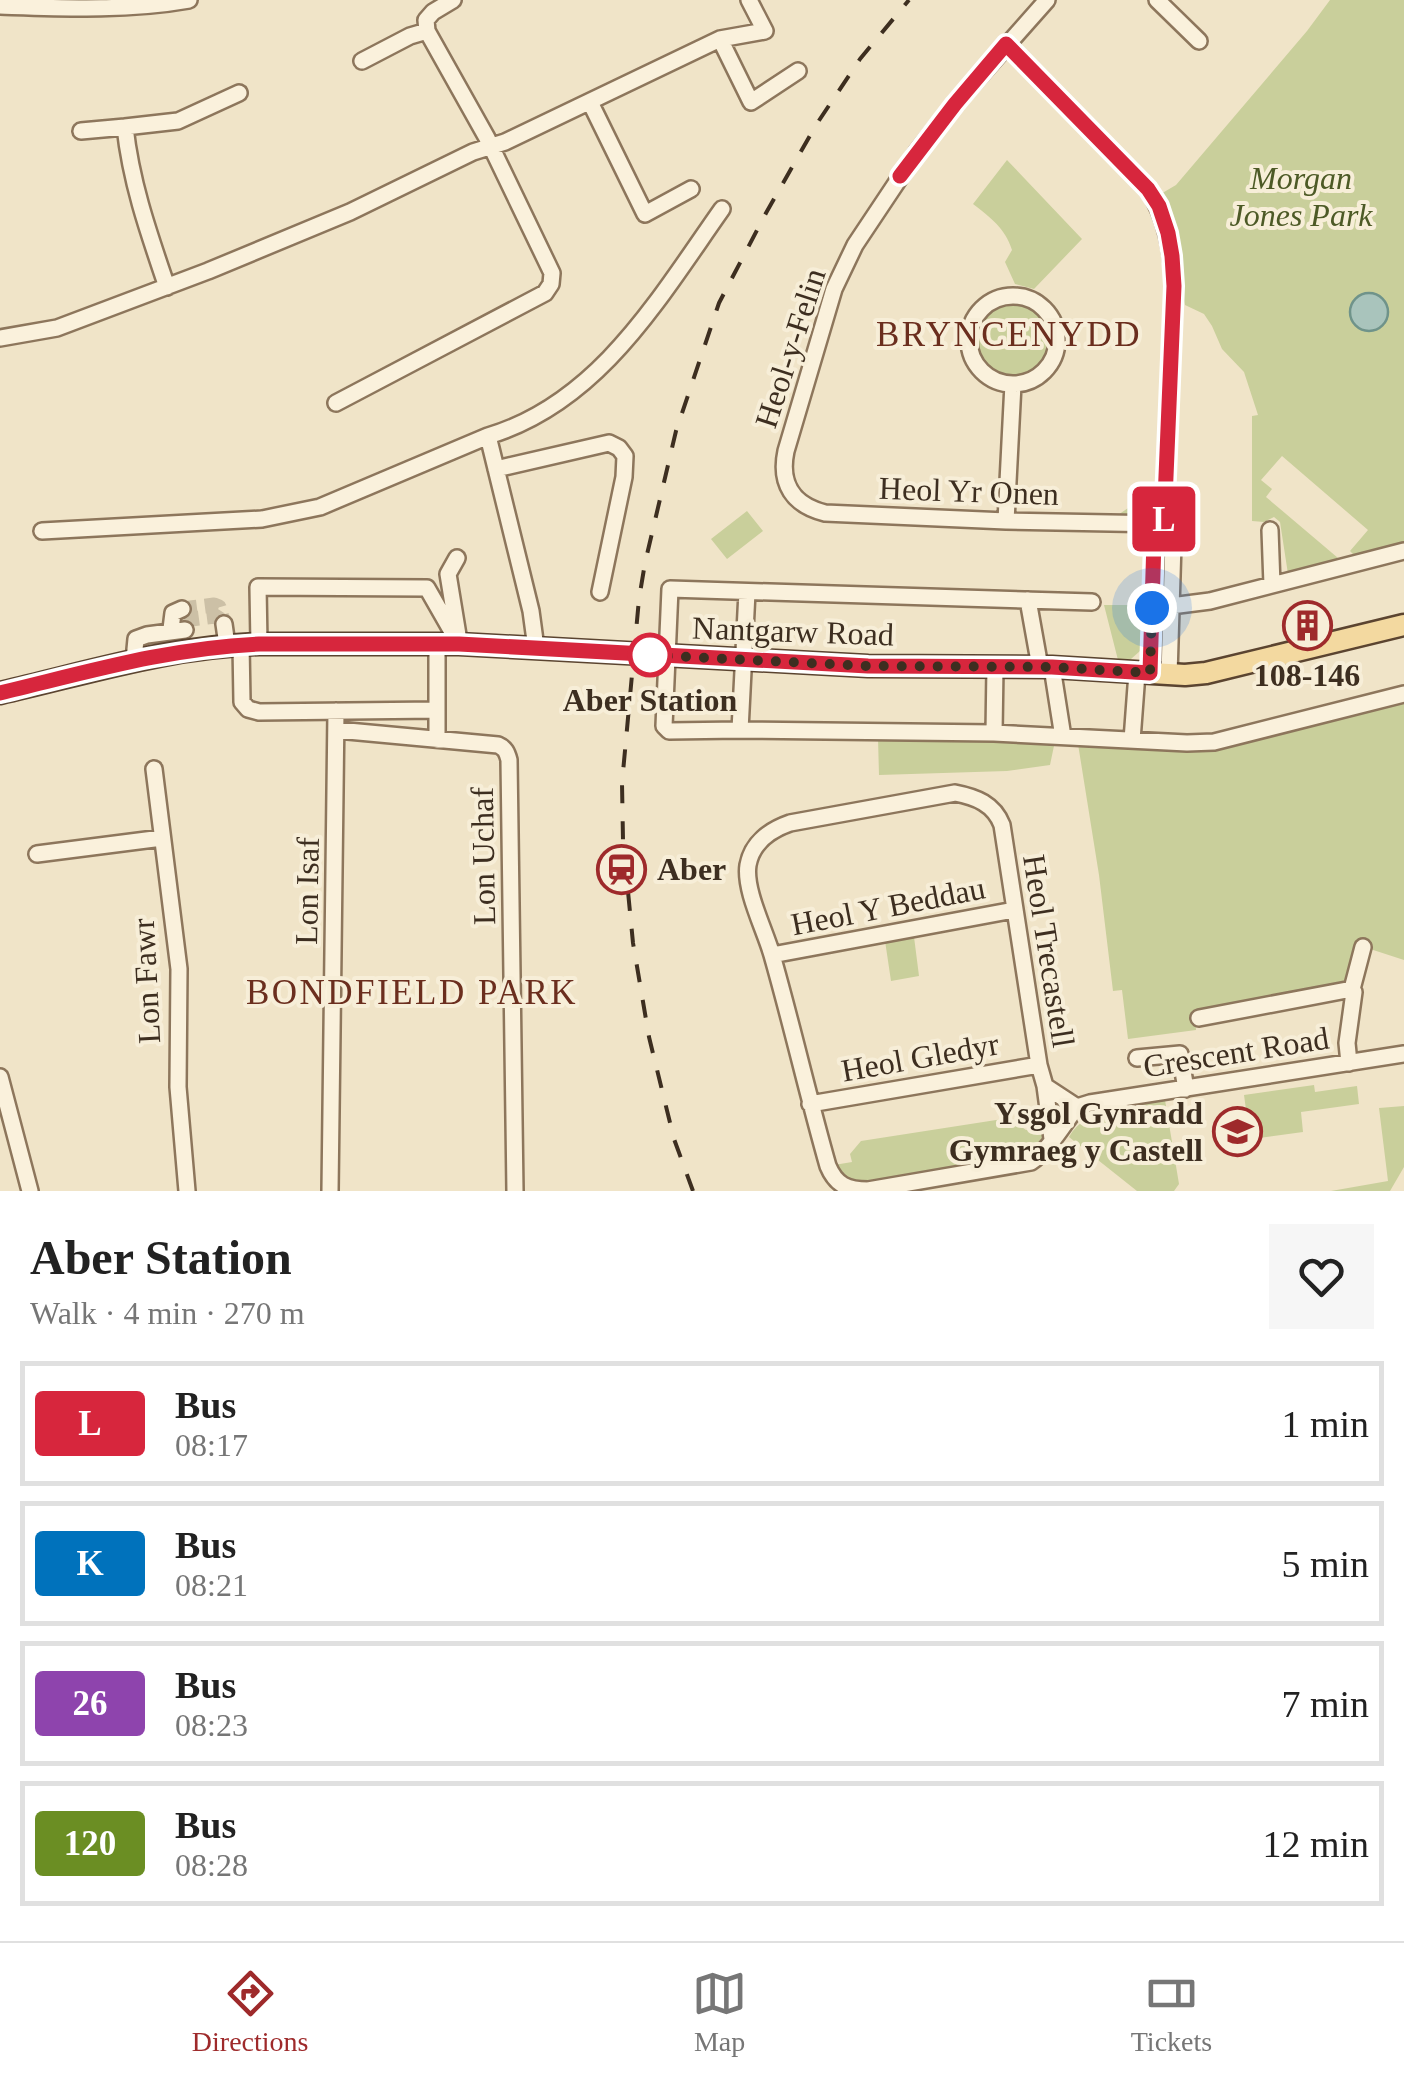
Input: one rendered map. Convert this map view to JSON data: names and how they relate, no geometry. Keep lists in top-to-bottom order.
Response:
{
  "streets": {
    "main road": ["Nantgarw Road"],
    "street": [
      "Heol-y-Felin",
      "Heol Yr Onen",
      "Lon Uchaf",
      "Lon Isaf",
      "Heol Y Beddau",
      "Heol Trecastell",
      "Lon Fawr",
      "Crescent Road",
      "Heol Gledyr"
    ]
  },
  "crossings": [
    ["Heol-y-Felin", "Heol Yr Onen"],
    ["Heol Y Beddau", "Heol Trecastell"],
    ["Heol Trecastell", "Crescent Road"],
    ["Heol Trecastell", "Heol Gledyr"]
  ],
  "districts": ["BRYNCENYDD", "BONDFIELD PARK"],
  "parks": ["Morgan Jones Park"],
  "places": {
    "building": ["108-146"],
    "other": ["Aber Station"],
    "station": ["Aber"],
    "school or university": ["Ysgol Gynradd Gymraeg y Castell"]
  },
  "lines": ["bus line L"],
  "page": {
    "on_map": "L",
    "heading": ["Aber Station", "Walk · 4 min · 270 m"],
    "list": [
      {
        "mark": "L",
        "name": "Bus",
        "note": "08:17",
        "value": "1 min"
      },
      {
        "mark": "K",
        "name": "Bus",
        "note": "08:21",
        "value": "5 min"
      },
      {
        "mark": "26",
        "name": "Bus",
        "note": "08:23",
        "value": "7 min"
      },
      {
        "mark": "120",
        "name": "Bus",
        "note": "08:28",
        "value": "12 min"
      }
    ],
    "tabs": ["Directions", "Map", "Tickets"]
  }
}
